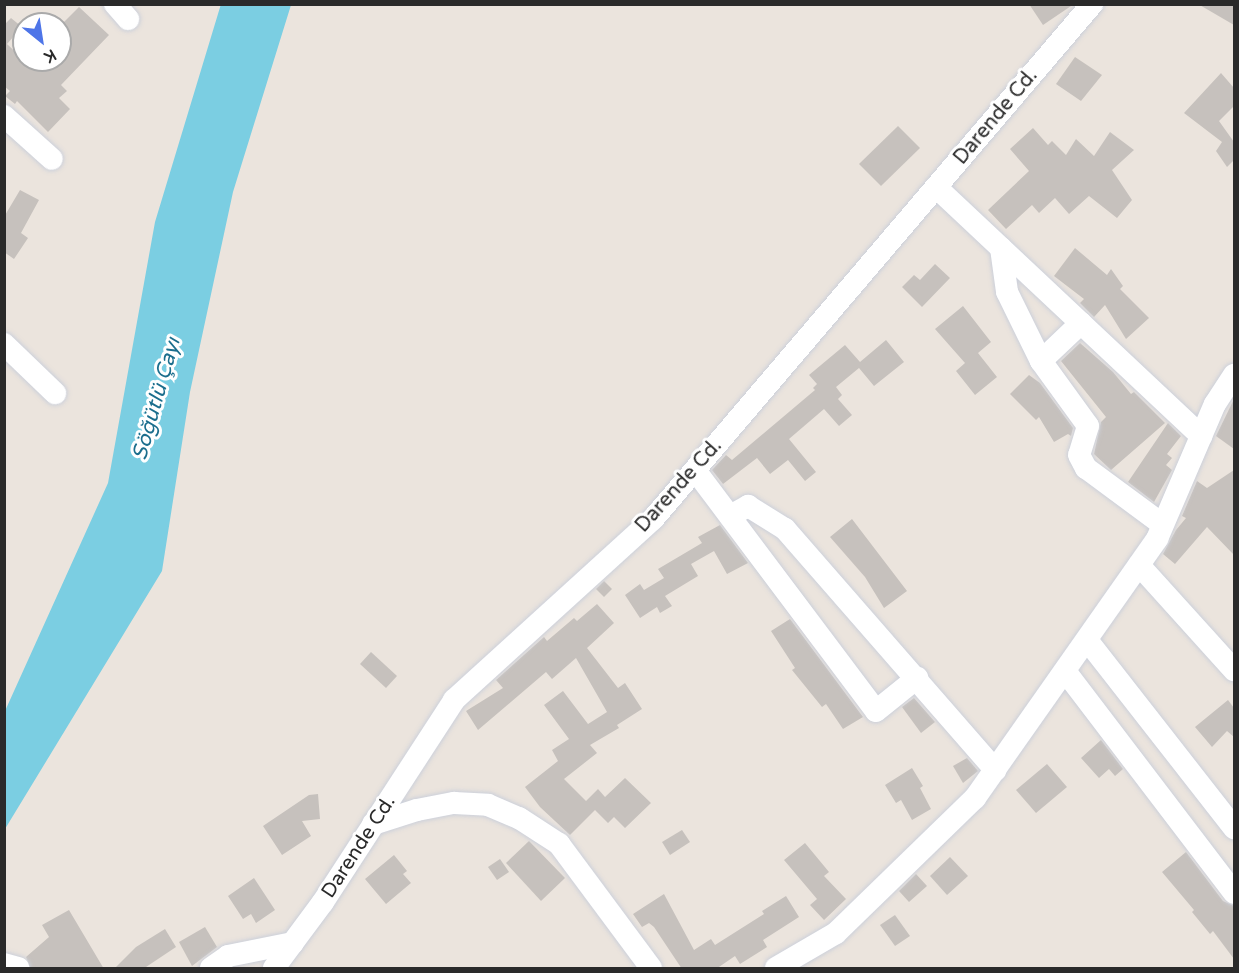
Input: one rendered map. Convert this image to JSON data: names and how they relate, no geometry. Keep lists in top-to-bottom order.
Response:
{
  "streets": {
    "street": ["Darende Cd."]
  },
  "water": ["Söğütlü Çayı"],
  "north": "bottom right"
}
